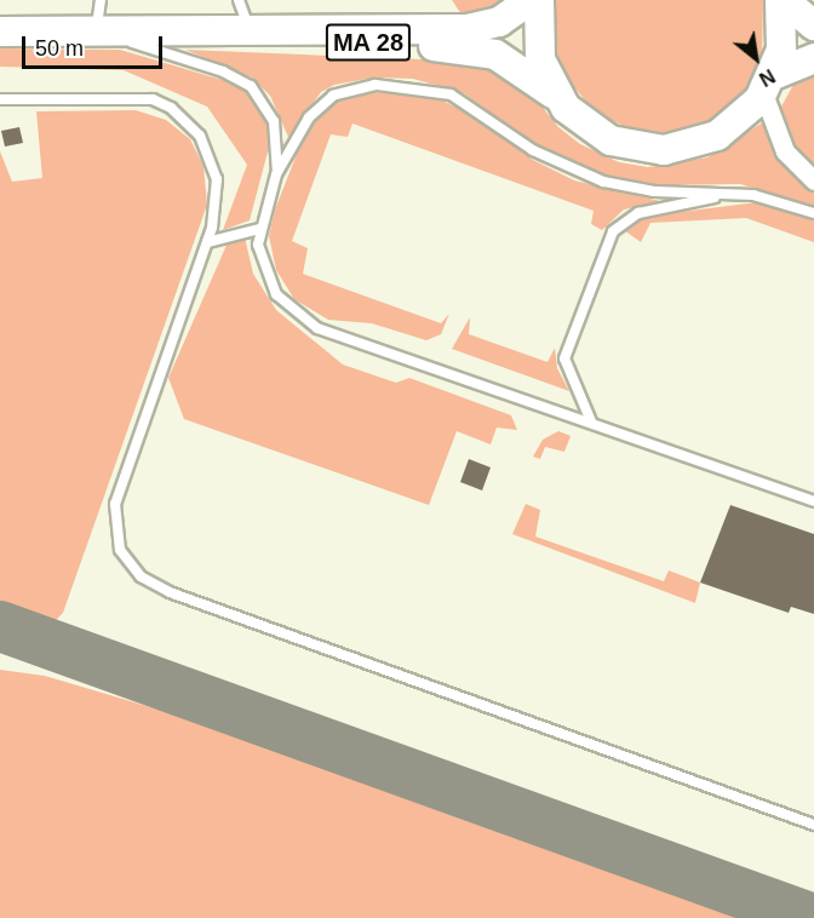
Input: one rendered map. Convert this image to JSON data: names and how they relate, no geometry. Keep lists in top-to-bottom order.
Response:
{
  "streets": {
    "main road": ["MA 28"]
  },
  "scale_bar": "50 m",
  "north": "bottom right"
}
